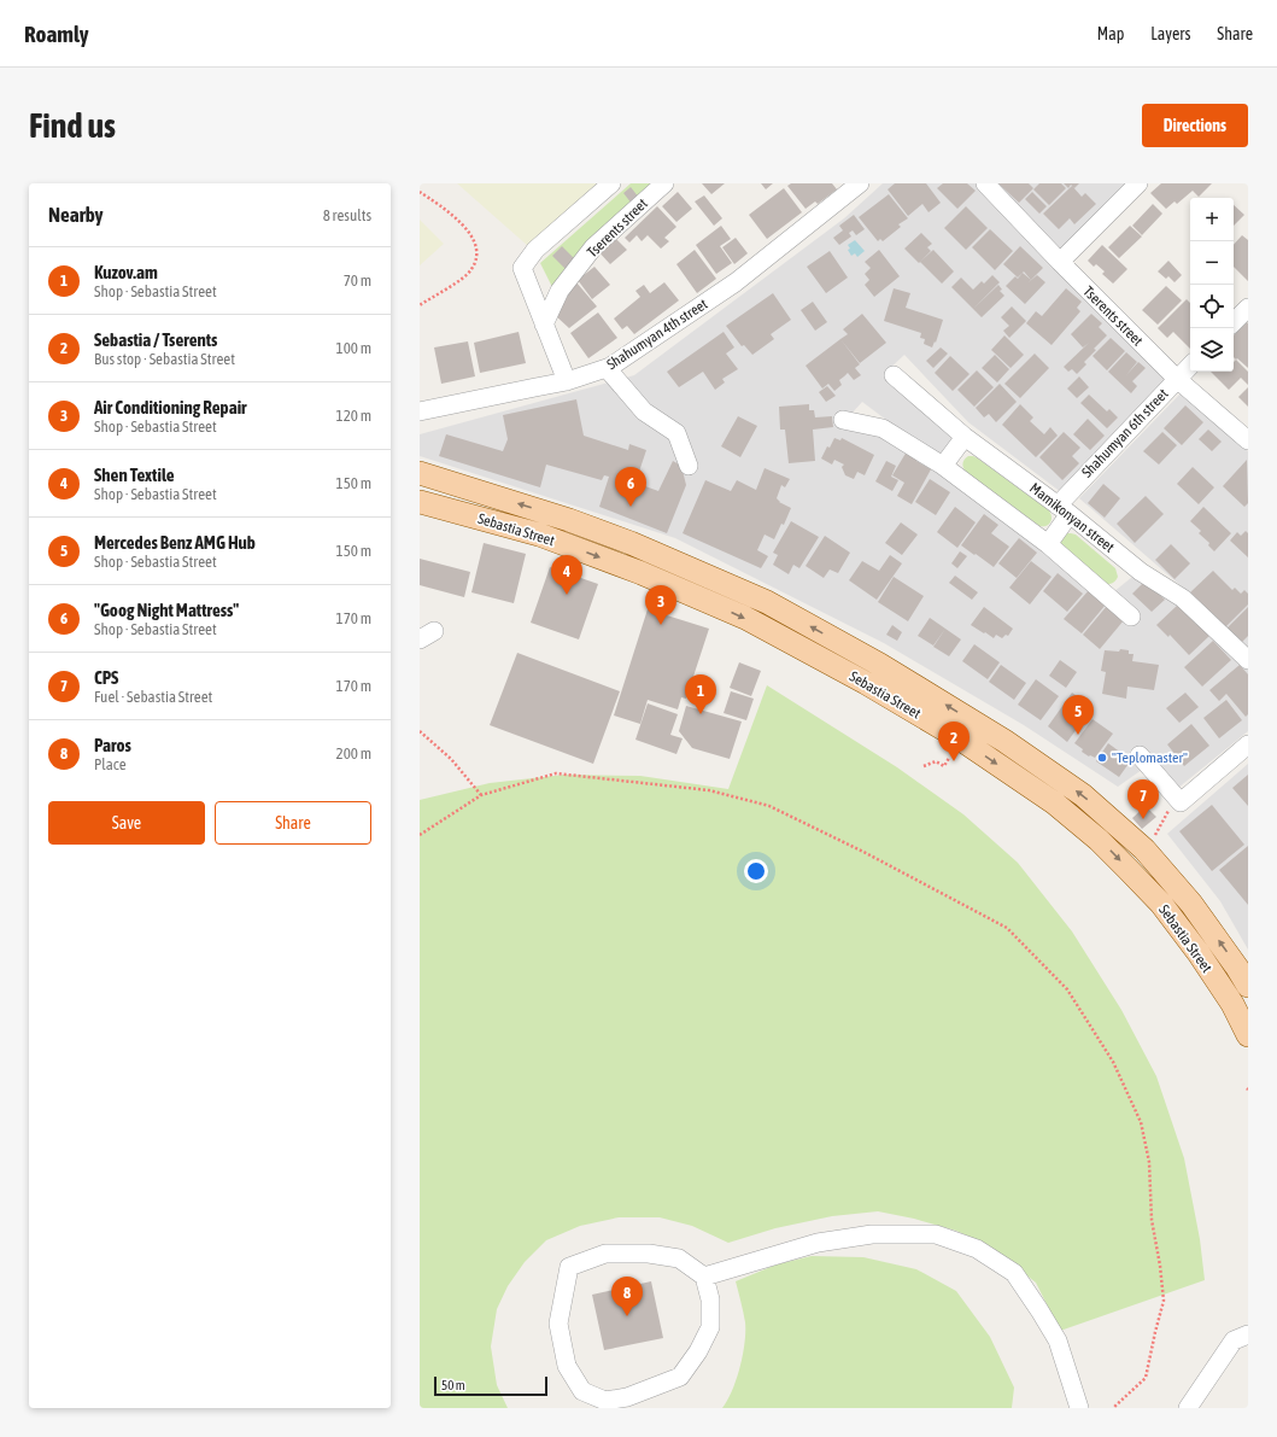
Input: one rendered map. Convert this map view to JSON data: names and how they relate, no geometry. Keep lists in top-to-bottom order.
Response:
{
  "streets": {
    "main road": ["Sebastia Street"],
    "street": [
      "Tserents street",
      "Shahumyan 4th street",
      "Shahumyan 6th street",
      "Mamikonyan street"
    ]
  },
  "crossings": [
    ["Tserents street", "Shahumyan 6th street"],
    ["Shahumyan 6th street", "Mamikonyan street"]
  ],
  "places": ["\"Teplomaster\""],
  "scale_bar": "50 m",
  "page": {
    "header": "Roamly",
    "nav": ["Map", "Layers", "Share"],
    "buttons": [
      "Directions",
      ["Save", "Share"]
    ],
    "title": "Find us",
    "heading": ["Nearby", "8 results"],
    "map_buttons": ["+", "−"],
    "list": [
      {
        "mark": "1",
        "name": "Kuzov.am",
        "note": "Shop · Sebastia Street",
        "value": "70 m"
      },
      {
        "mark": "2",
        "name": "Sebastia / Tserents",
        "note": "Bus stop · Sebastia Street",
        "value": "100 m"
      },
      {
        "mark": "3",
        "name": "Air Conditioning Repair",
        "note": "Shop · Sebastia Street",
        "value": "120 m"
      },
      {
        "mark": "4",
        "name": "Shen Textile",
        "note": "Shop · Sebastia Street",
        "value": "150 m"
      },
      {
        "mark": "5",
        "name": "Mercedes Benz AMG Hub",
        "note": "Shop · Sebastia Street",
        "value": "150 m"
      },
      {
        "mark": "6",
        "name": "\"Goog Night Mattress\"",
        "note": "Shop · Sebastia Street",
        "value": "170 m"
      },
      {
        "mark": "7",
        "name": "CPS",
        "note": "Fuel · Sebastia Street",
        "value": "170 m"
      },
      {
        "mark": "8",
        "name": "Paros",
        "note": "Place",
        "value": "200 m"
      }
    ],
    "pins": [
      "6",
      "4",
      "3",
      "1",
      "5",
      "2",
      "7",
      "8"
    ],
    "scale": "50 m"
  }
}
